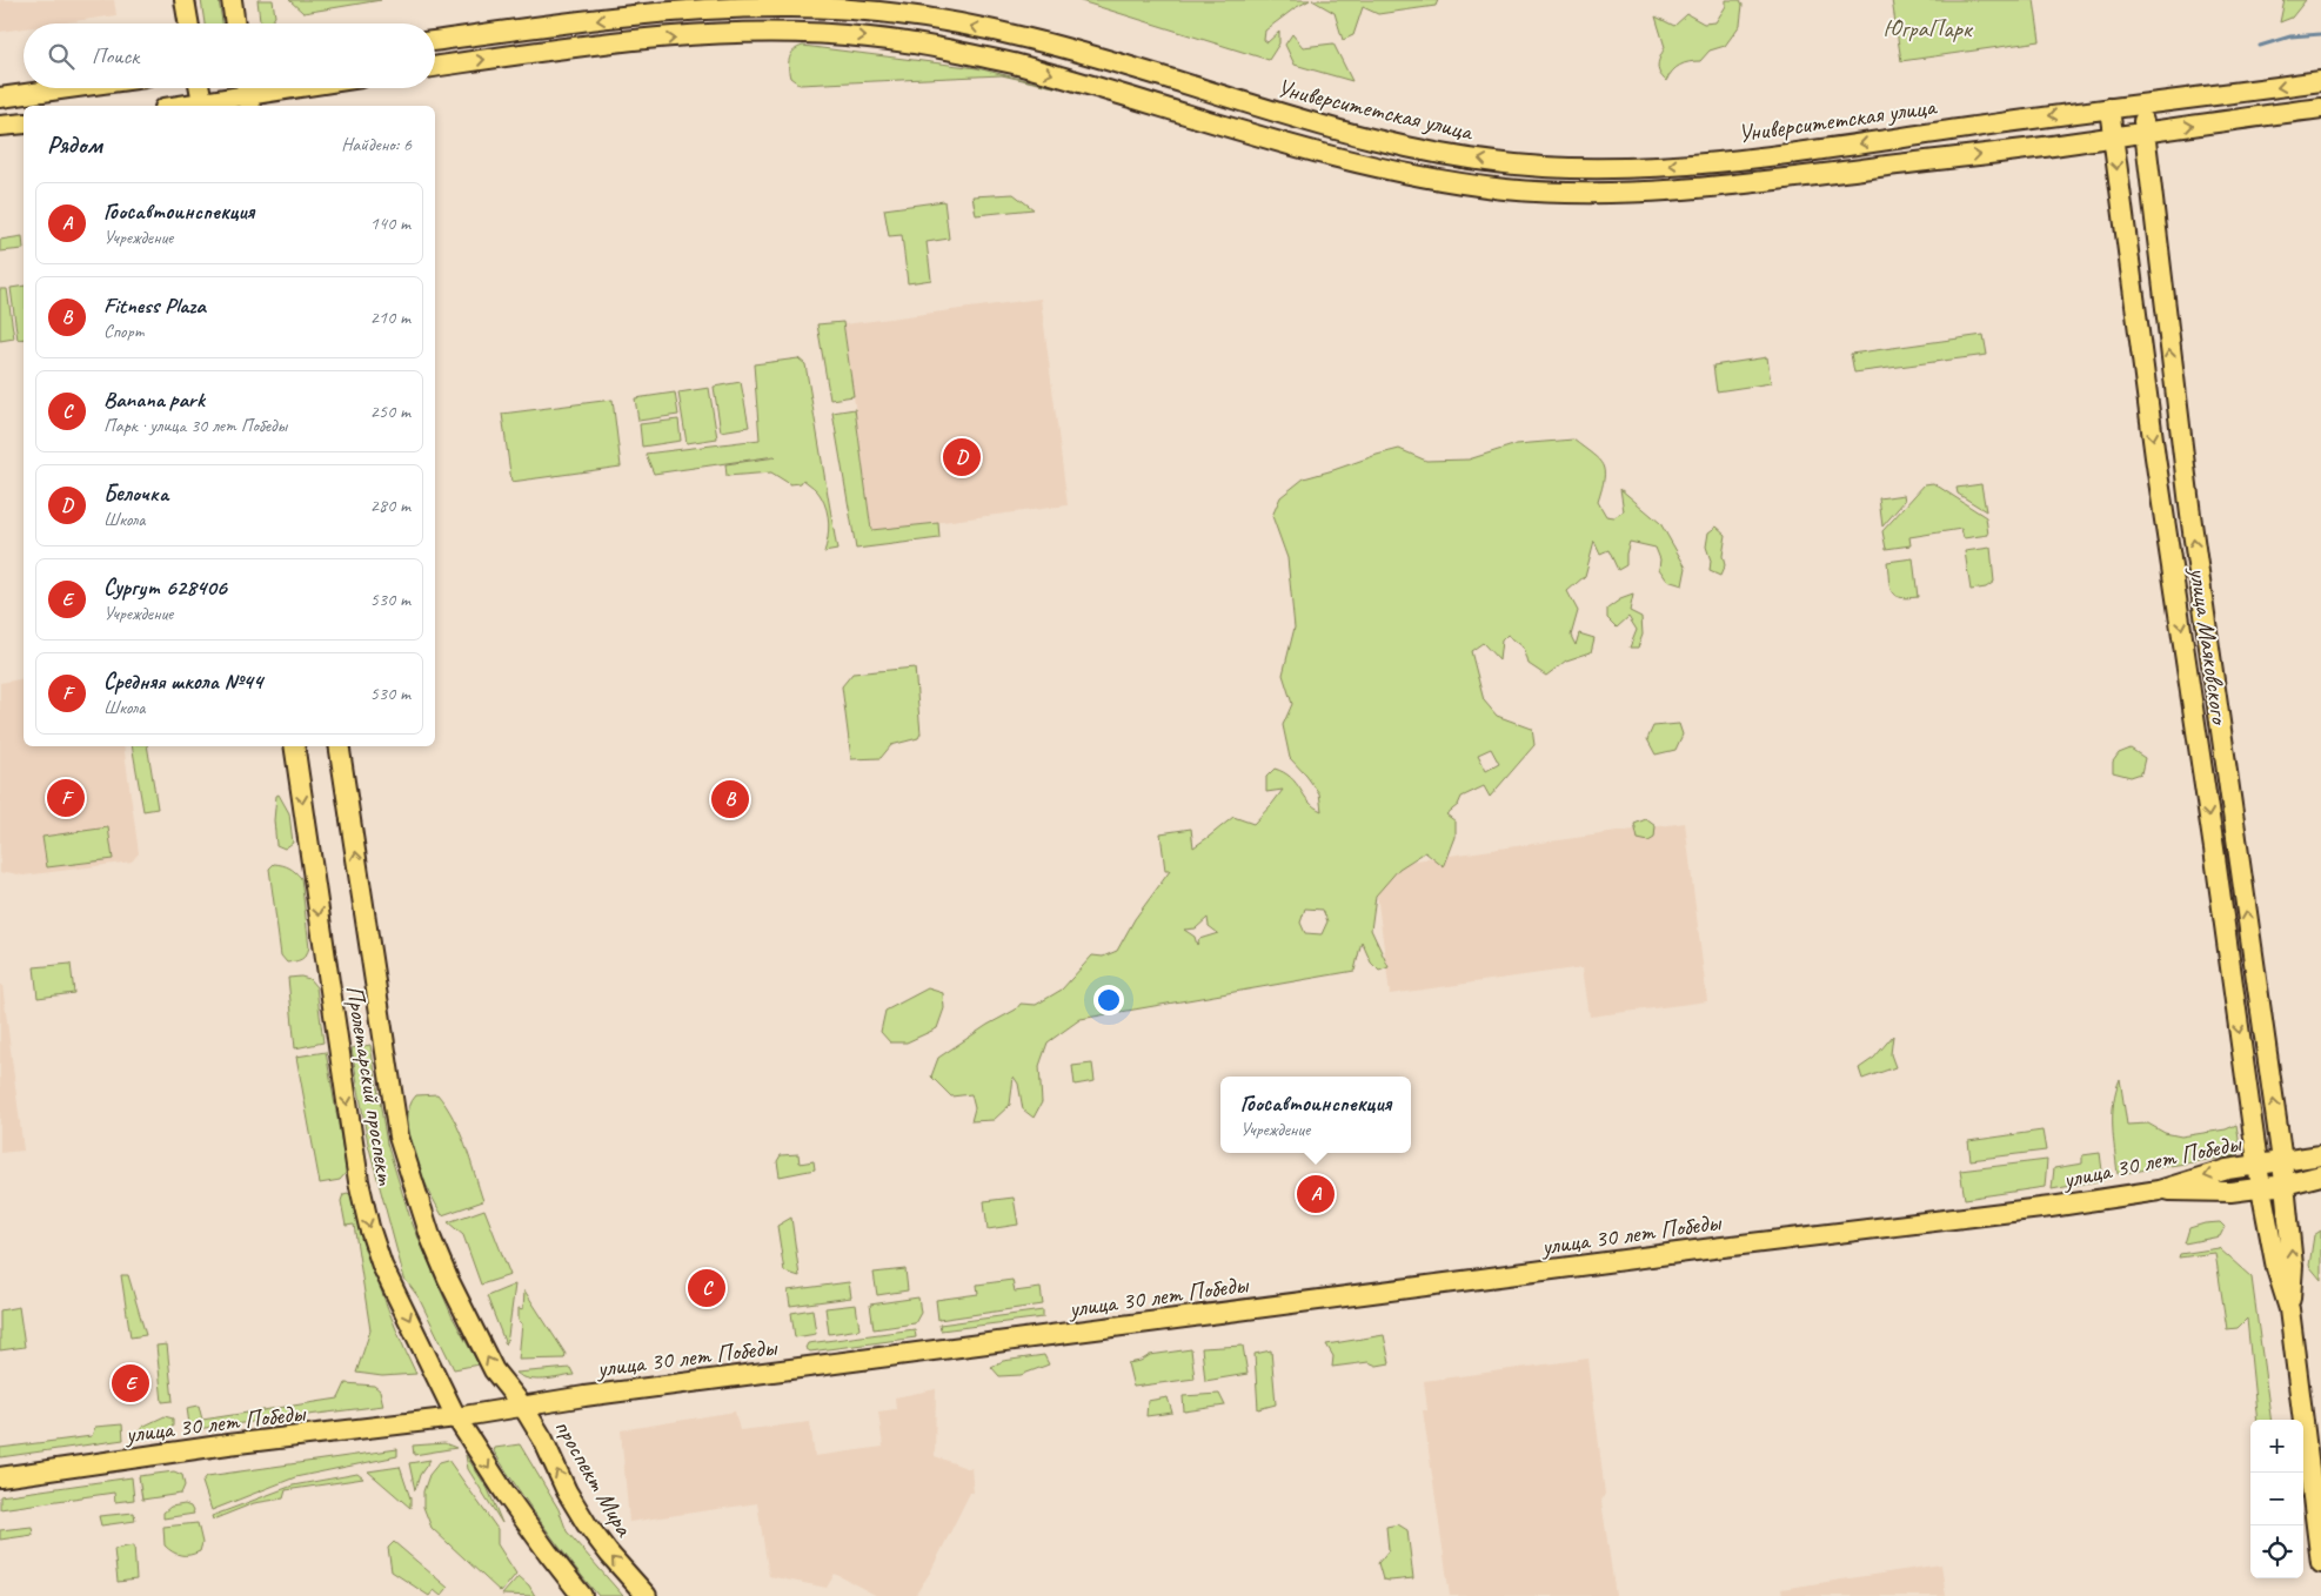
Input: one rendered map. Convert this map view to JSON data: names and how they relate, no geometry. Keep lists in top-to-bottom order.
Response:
{
  "streets": {
    "main road": [
      "Университетская улица",
      "улица Маяковского",
      "Пролетарский проспект",
      "улица 30 лет Победы",
      "проспект Мира"
    ]
  },
  "crossings": [
    ["Университетская улица", "улица Маяковского"],
    ["улица Маяковского", "улица 30 лет Победы"],
    ["Пролетарский проспект", "улица 30 лет Победы"],
    ["Пролетарский проспект", "проспект Мира"],
    ["улица 30 лет Победы", "проспект Мира"]
  ],
  "parks": ["ЮграПарк"],
  "page": {
    "search": "Поиск",
    "heading": ["Рядом", "Найдено: 6"],
    "list": [
      {
        "mark": "A",
        "name": "Гоосавтоинспекция",
        "note": "Учреждение",
        "value": "140 m"
      },
      {
        "mark": "B",
        "name": "Fitness Plaza",
        "note": "Спорт",
        "value": "210 m"
      },
      {
        "mark": "C",
        "name": "Banana park",
        "note": "Парк · улица 30 лет Победы",
        "value": "250 m"
      },
      {
        "mark": "D",
        "name": "Белочка",
        "note": "Школа",
        "value": "280 m"
      },
      {
        "mark": "E",
        "name": "Сургут 628406",
        "note": "Учреждение",
        "value": "530 m"
      },
      {
        "mark": "F",
        "name": "Средняя школа №44",
        "note": "Школа",
        "value": "530 m"
      }
    ],
    "pins": [
      "D",
      "F",
      "B",
      "A",
      "C",
      "E"
    ],
    "popup": ["Гоосавтоинспекция", "Учреждение"],
    "map_buttons": ["+", "−"]
  }
}
